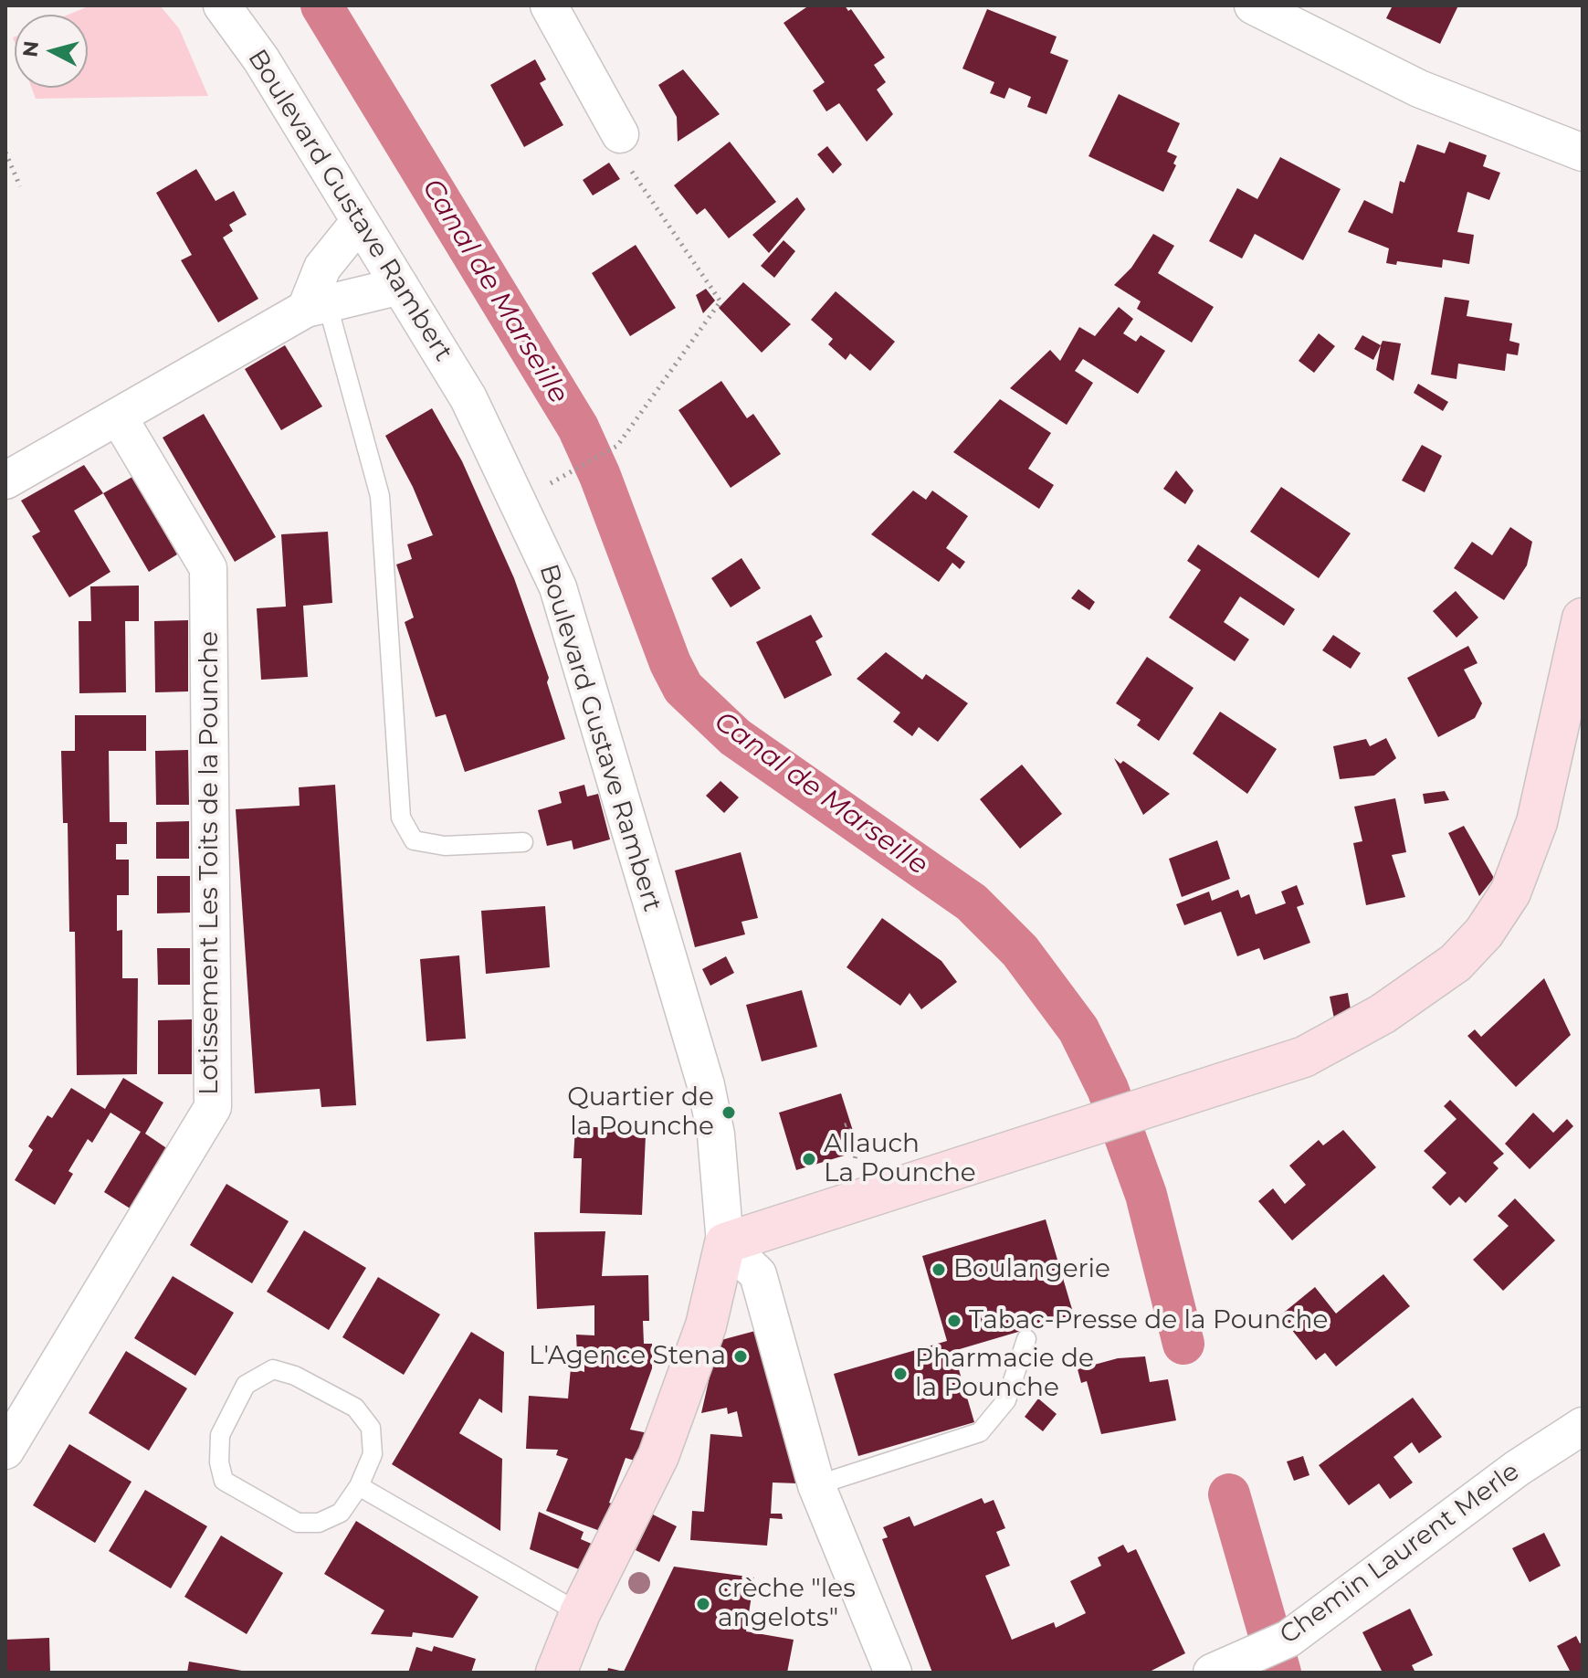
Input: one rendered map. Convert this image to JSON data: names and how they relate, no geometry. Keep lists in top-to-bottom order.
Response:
{
  "streets": {
    "street": ["Boulevard Gustave Rambert", "Lotissement Les Toits de la Pounche", "Chemin Laurent Merle"]
  },
  "water": ["Canal de Marseille"],
  "places": [
    "Quartier de la Pounche",
    "Allauch La Pounche",
    "Boulangerie",
    "Tabac-Presse de la Pounche",
    "L'Agence Stena",
    "Pharmacie de la Pounche",
    "crèche \"les angelots\""
  ],
  "north": "left"
}
